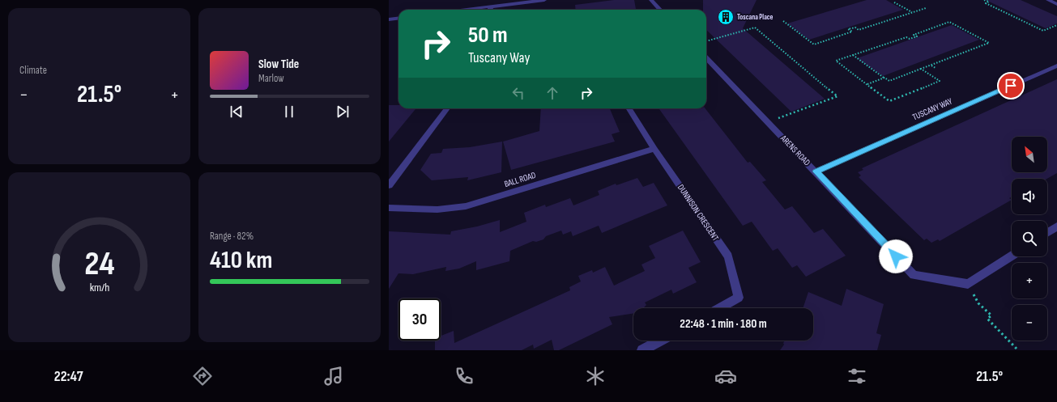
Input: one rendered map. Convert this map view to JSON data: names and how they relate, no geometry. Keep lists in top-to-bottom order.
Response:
{
  "streets": {
    "street": [
      "TUSCANY WAY",
      "ARENS ROAD",
      "BALL ROAD",
      "DUNNISON CRESCENT"
    ]
  },
  "crossings": [
    ["TUSCANY WAY", "ARENS ROAD"],
    ["BALL ROAD", "DUNNISON CRESCENT"]
  ],
  "places": {
    "building": ["Toscana Place"]
  },
  "north": "top left",
  "page": {
    "tile": [
      "Climate",
      ["Range · 82%", "410 km"]
    ],
    "turn": ["50 m", "Tuscany Way"],
    "song": ["Slow Tide", "Marlow"],
    "heat": ["−", "21.5°", "+"],
    "map_buttons": ["+", "−"],
    "limit": "30",
    "trip": "22:48 · 1 min · 180 m",
    "tabs": ["22:47", "21.5°"],
    "gauge": ["24", "km/h"]
  }
}
